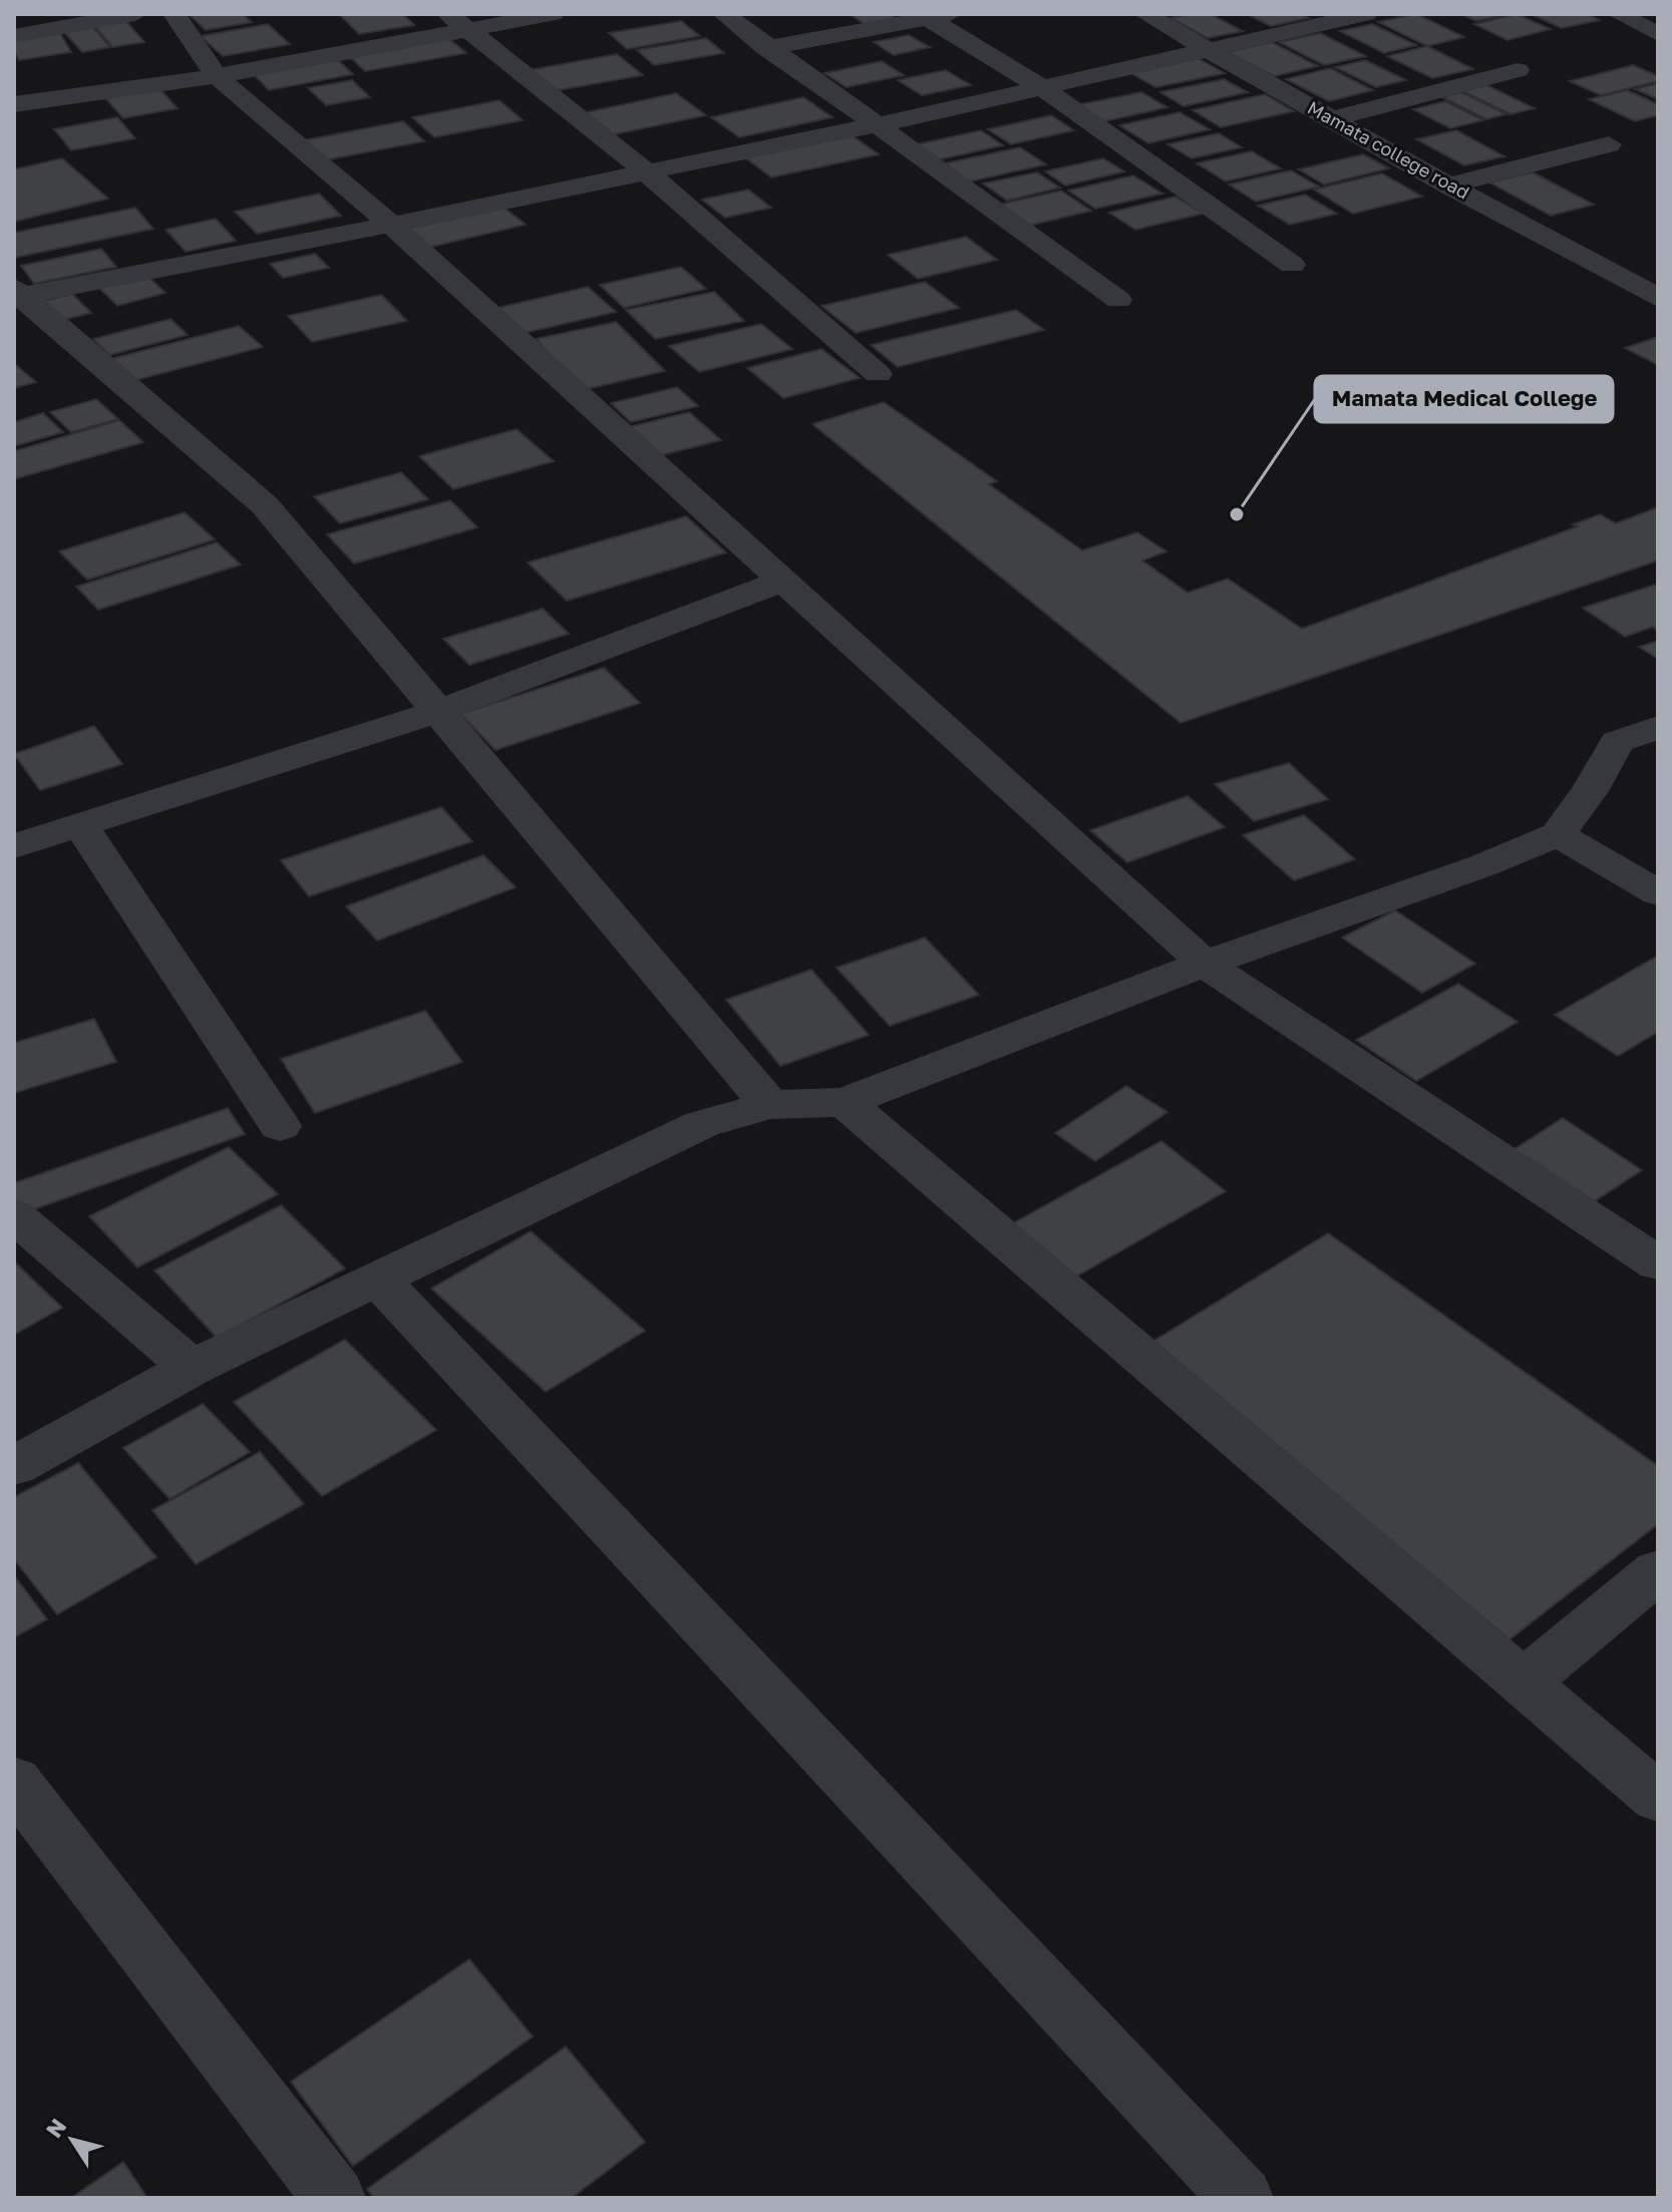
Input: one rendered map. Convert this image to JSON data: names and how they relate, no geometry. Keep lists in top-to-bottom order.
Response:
{
  "streets": {
    "street": ["Mamata college road"]
  },
  "places": ["Mamata Medical College"],
  "north": "top left"
}
